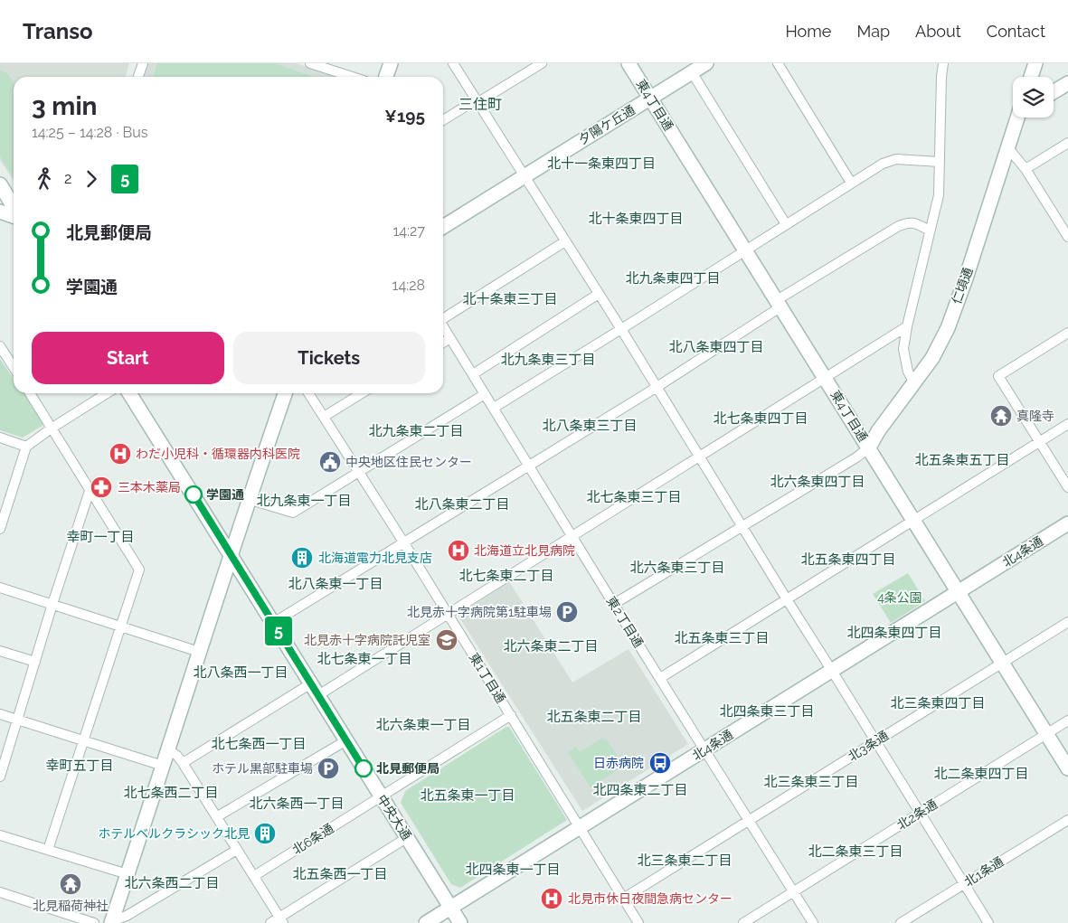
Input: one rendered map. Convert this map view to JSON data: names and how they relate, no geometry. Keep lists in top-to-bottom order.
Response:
{
  "streets": {
    "street": [
      "東4丁目通",
      "夕陽ケ丘通",
      "仁頃通",
      "北4条通",
      "東2丁目通",
      "東1丁目通",
      "北3条通",
      "北2条通",
      "中央大通",
      "北6条通",
      "北1条通"
    ]
  },
  "crossings": [
    ["東4丁目通", "夕陽ケ丘通"],
    ["東4丁目通", "仁頃通"],
    ["東4丁目通", "北4条通"],
    ["東4丁目通", "北3条通"],
    ["東4丁目通", "北2条通"],
    ["北4条通", "東2丁目通"],
    ["北4条通", "東1丁目通"],
    ["北4条通", "中央大通"],
    ["東2丁目通", "北3条通"],
    ["東2丁目通", "北2条通"],
    ["東1丁目通", "北3条通"],
    ["東1丁目通", "北6条通"],
    ["中央大通", "北6条通"]
  ],
  "districts": [
    "三住町",
    "北十一条東四丁目",
    "北十条東四丁目",
    "北九条東四丁目",
    "北十条東三丁目",
    "北八条東四丁目",
    "北九条東三丁目",
    "北七条東四丁目",
    "北八条東三丁目",
    "北九条東二丁目",
    "北五条東五丁目",
    "北六条東四丁目",
    "北七条東三丁目",
    "北九条東一丁目",
    "北八条東二丁目",
    "幸町一丁目",
    "北五条東四丁目",
    "北六条東三丁目",
    "北七条東二丁目",
    "北八条東一丁目",
    "北四条東四丁目",
    "北五条東三丁目",
    "北六条東二丁目",
    "北七条東一丁目",
    "北八条西一丁目",
    "北三条東四丁目",
    "北四条東三丁目",
    "北五条東二丁目",
    "北六条東一丁目",
    "北七条西一丁目",
    "幸町五丁目",
    "北二条東四丁目",
    "北三条東三丁目",
    "北四条東二丁目",
    "北七条西二丁目",
    "北五条東一丁目",
    "北六条西一丁目",
    "北二条東三丁目",
    "北三条東二丁目",
    "北四条東一丁目",
    "北五条西一丁目",
    "北六条西二丁目"
  ],
  "parks": ["4条公園"],
  "places": {
    "temple": ["真隆寺", "北見稲荷神社"],
    "hospital": ["わだ小児科・循環器内科医院", "北海道立北見病院", "北見市休日夜間急病センター"],
    "public building": ["中央地区住民センター"],
    "pharmacy": ["三本木薬局"],
    "other": ["学園通", "北見郵便局"],
    "building": ["北海道電力北見支店", "ホテルベルクラシック北見"],
    "parking": ["北見赤十字病院第1駐車場", "ホテル黒部駐車場"],
    "school or university": ["北見赤十字病院託児室"],
    "bus stop": ["日赤病院"]
  },
  "lines": ["bus line 5"],
  "page": {
    "header": "Transo",
    "nav": [
      "Home",
      "Map",
      "About",
      "Contact"
    ],
    "on_map": "5",
    "heading": ["3 min", "14:25 – 14:28 · Bus", "¥195"],
    "legs": ["2", "5"],
    "list": [
      {
        "name": "北見郵便局",
        "value": "14:27"
      },
      {
        "name": "学園通",
        "value": "14:28"
      }
    ],
    "buttons": ["Start", "Tickets"]
  }
}
